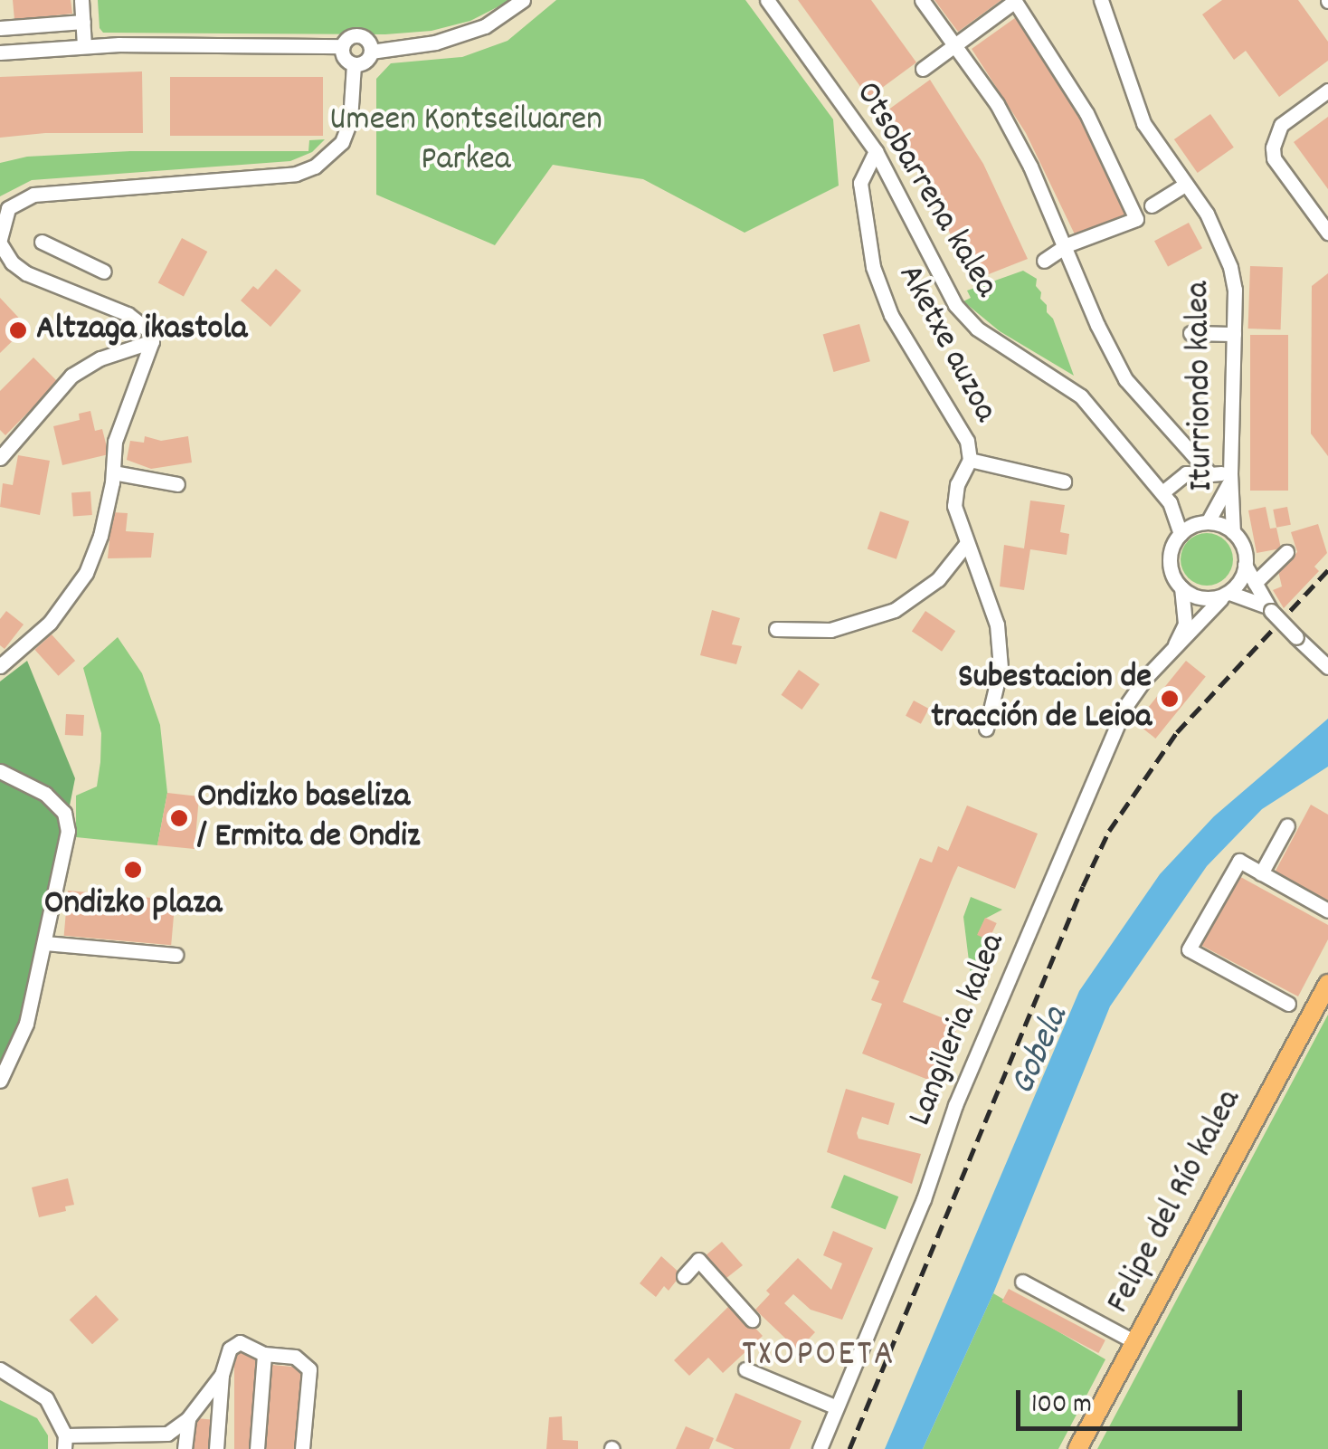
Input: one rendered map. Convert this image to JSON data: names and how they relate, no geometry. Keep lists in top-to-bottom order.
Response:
{
  "streets": {
    "main road": ["Felipe del Río kalea"],
    "street": [
      "Otsobarrena kalea",
      "Aketxe auzoa",
      "Iturriondo kalea",
      "Langileria kalea"
    ]
  },
  "crossings": [
    ["Otsobarrena kalea", "Aketxe auzoa"],
    ["Iturriondo kalea", "Langileria kalea"]
  ],
  "districts": ["TXOPOETA"],
  "water": ["Gobela"],
  "parks": ["Umeen Kontseiluaren Parkea"],
  "places": [
    "Altzaga ikastola",
    "Subestacion de tracción de Leioa",
    "Ondizko baseliza / Ermita de Ondiz",
    "Ondizko plaza"
  ],
  "scale_bar": "100 m"
}
